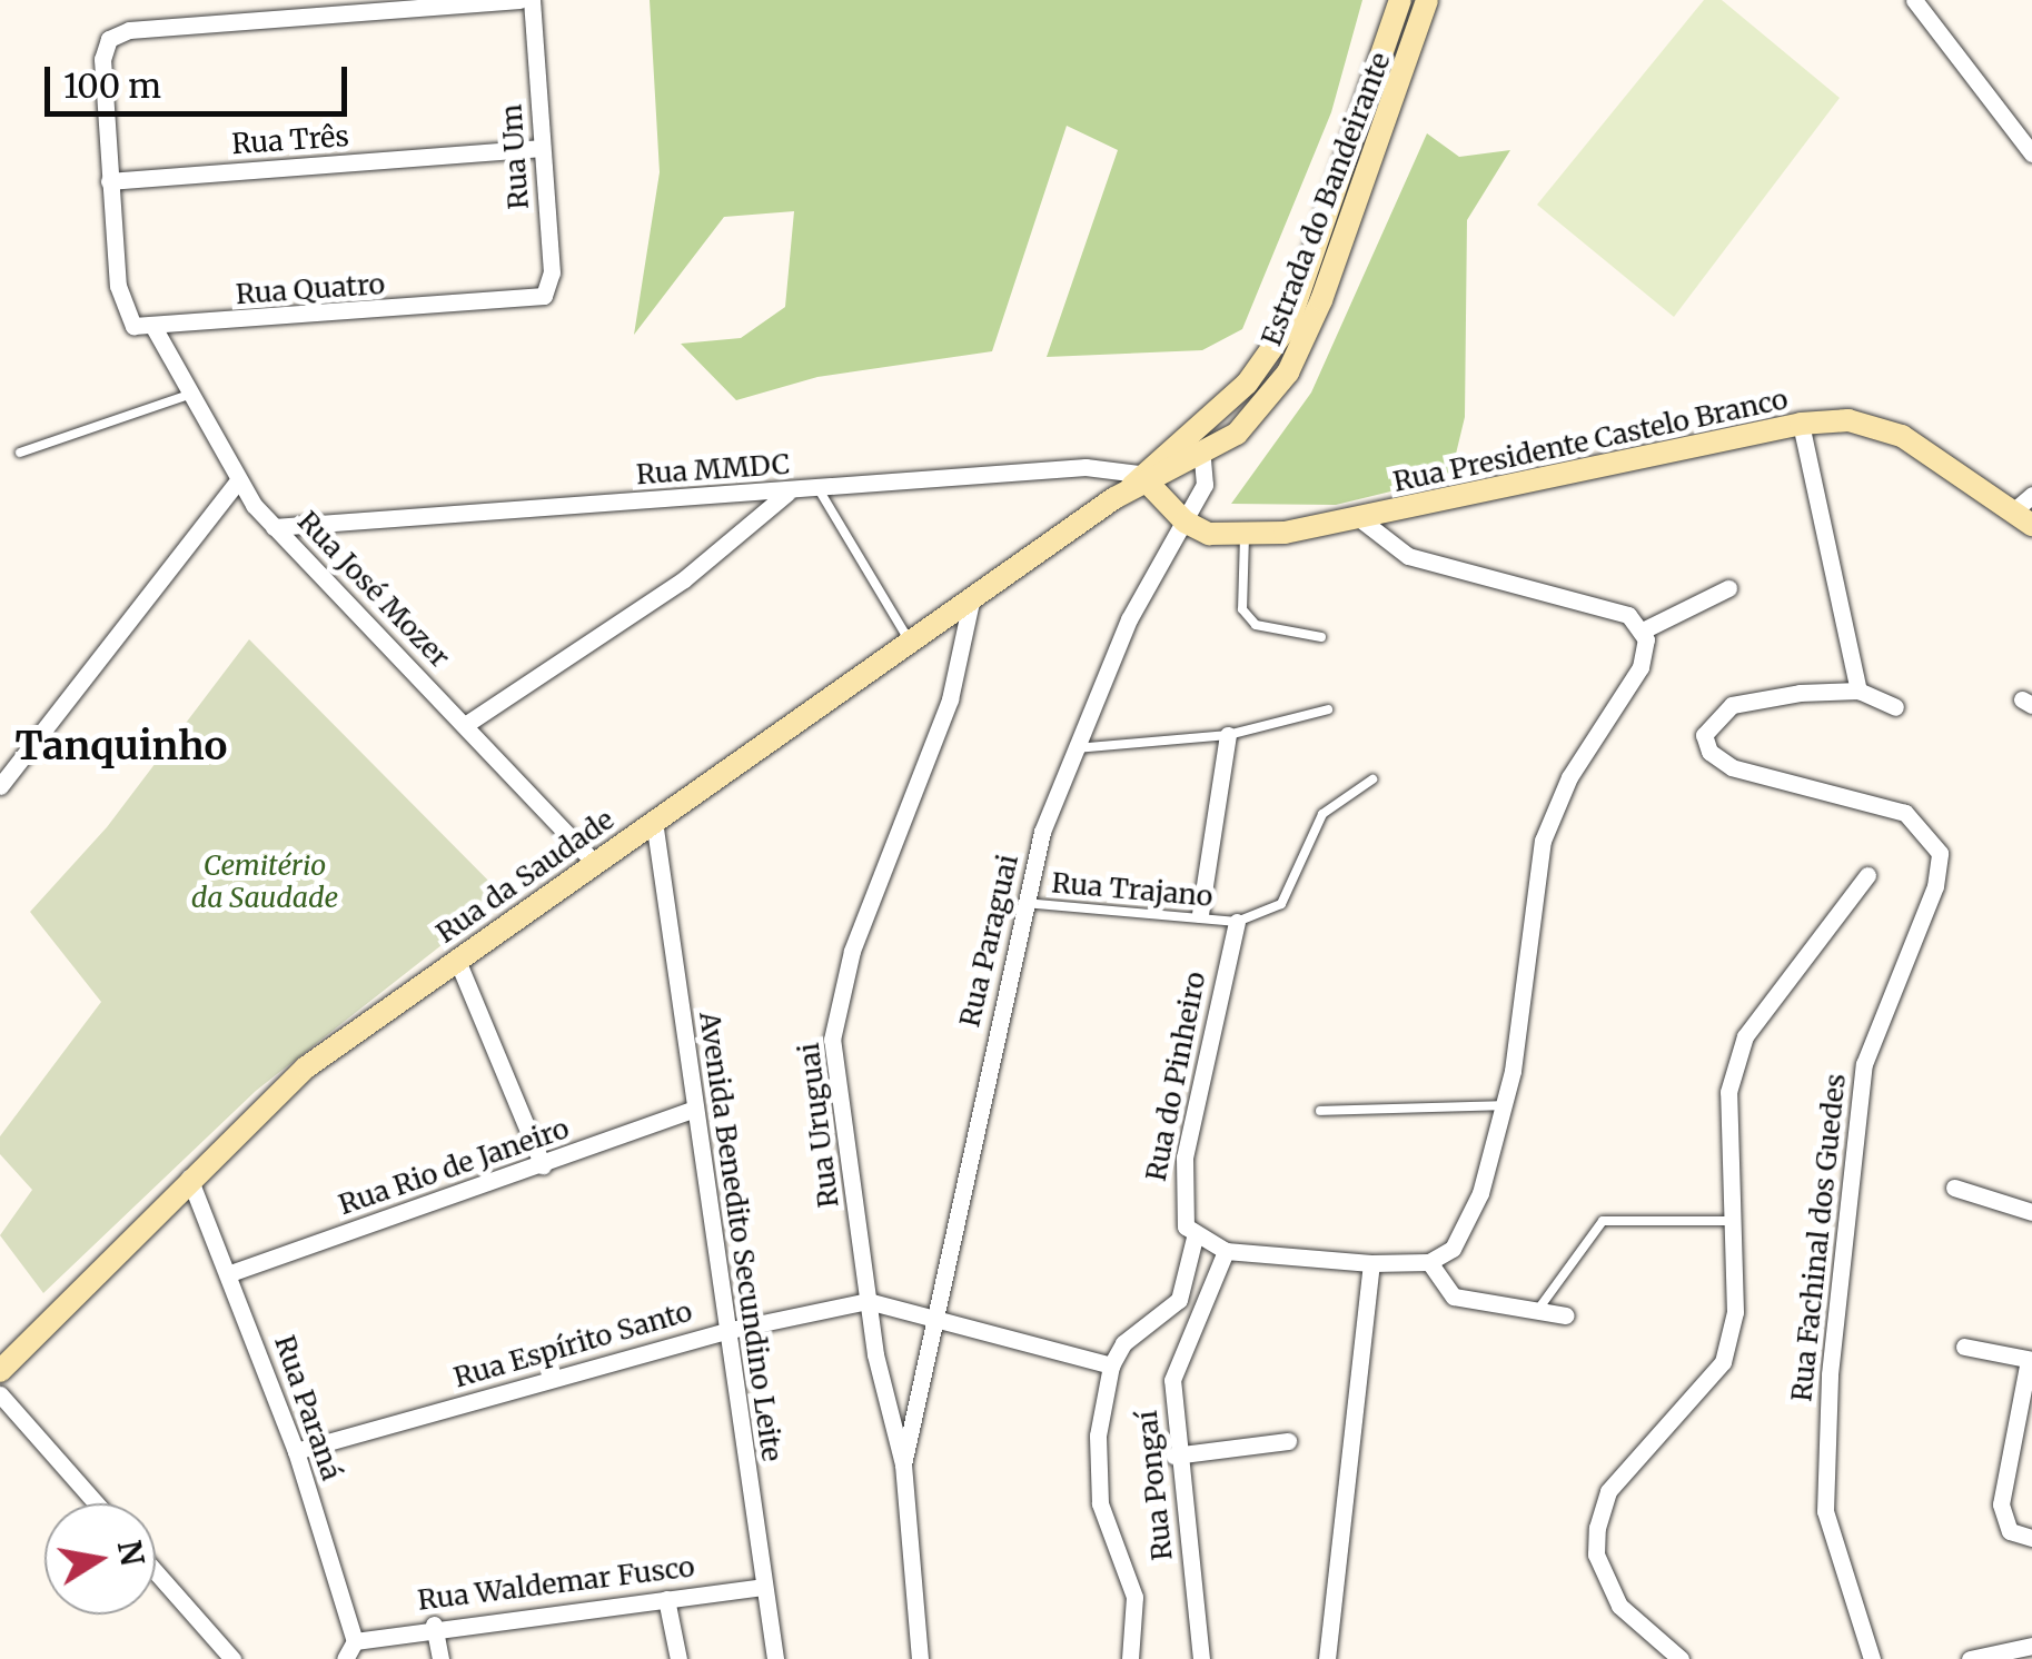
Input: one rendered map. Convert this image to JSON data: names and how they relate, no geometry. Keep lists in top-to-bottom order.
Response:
{
  "streets": {
    "main road": ["Estrada do Bandeirante", "Rua Presidente Castelo Branco", "Rua da Saudade"],
    "street": [
      "Rua Três",
      "Rua Um",
      "Rua Quatro",
      "Rua MMDC",
      "Rua José Mozer",
      "Rua Paraguai",
      "Rua do Pinheiro",
      "Rua Uruguai",
      "Rua Rio de Janeiro",
      "Avenida Benedito Secundino Leite",
      "Rua Fachinal dos Guedes",
      "Rua Espírito Santo",
      "Rua Paraná",
      "Rua Pongaí",
      "Rua Waldemar Fusco"
    ],
    "lane": ["Rua Trajano"]
  },
  "crossings": [
    ["Rua Três", "Rua Um"],
    ["Rua Um", "Rua Quatro"],
    ["Estrada do Bandeirante", "Rua MMDC"],
    ["Estrada do Bandeirante", "Rua da Saudade"],
    ["Estrada do Bandeirante", "Rua Paraguai"],
    ["Rua Quatro", "Rua José Mozer"],
    ["Rua Presidente Castelo Branco", "Rua Paraguai"],
    ["Rua MMDC", "Rua José Mozer"],
    ["Rua MMDC", "Rua da Saudade"],
    ["Rua José Mozer", "Rua da Saudade"],
    ["Rua da Saudade", "Rua Uruguai"],
    ["Rua da Saudade", "Avenida Benedito Secundino Leite"],
    ["Rua da Saudade", "Rua Paraná"],
    ["Rua Trajano", "Rua Paraguai"],
    ["Rua Trajano", "Rua do Pinheiro"],
    ["Rua Paraguai", "Rua Uruguai"],
    ["Rua Uruguai", "Rua Espírito Santo"],
    ["Rua Rio de Janeiro", "Avenida Benedito Secundino Leite"],
    ["Rua Rio de Janeiro", "Rua Paraná"],
    ["Avenida Benedito Secundino Leite", "Rua Espírito Santo"],
    ["Avenida Benedito Secundino Leite", "Rua Waldemar Fusco"],
    ["Rua Espírito Santo", "Rua Paraná"],
    ["Rua Paraná", "Rua Waldemar Fusco"]
  ],
  "districts": ["Tanquinho"],
  "parks": ["Cemitério da Saudade"],
  "scale_bar": "100 m",
  "north": "right"
}
